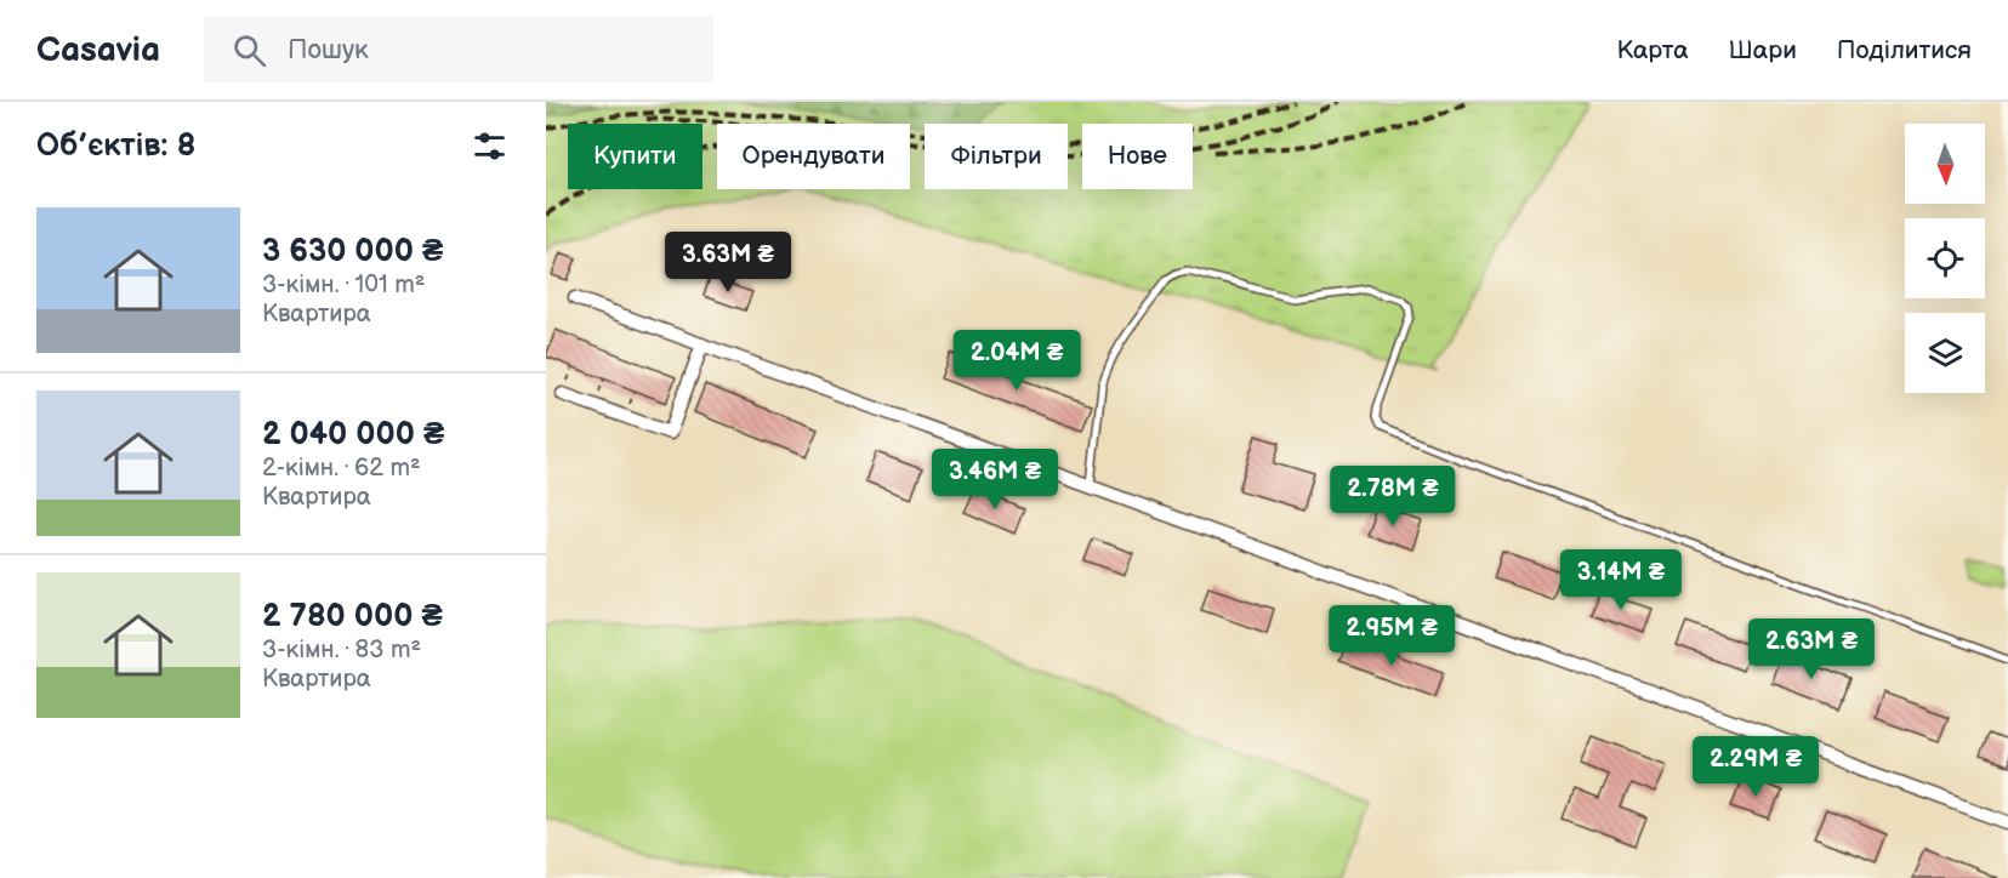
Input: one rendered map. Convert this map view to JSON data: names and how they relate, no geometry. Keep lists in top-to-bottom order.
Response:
{
  "north": "bottom",
  "page": {
    "header": "Casavia",
    "search": "Пошук",
    "nav": ["Карта", "Шари", "Поділитися"],
    "heading": "Об’єктів: 8",
    "chip": [
      "Купити",
      "Орендувати",
      "Фільтри",
      "Нове"
    ],
    "list": [
      {
        "name": "3 630 000 ₴",
        "note": "3-кімн. · 101 m² · Квартира"
      },
      {
        "name": "2 040 000 ₴",
        "note": "2-кімн. · 62 m² · Квартира"
      },
      {
        "name": "2 780 000 ₴",
        "note": "3-кімн. · 83 m² · Квартира"
      }
    ],
    "price": [
      "3.63M ₴",
      "2.04M ₴",
      "3.46M ₴",
      "2.78M ₴",
      "3.14M ₴",
      "2.95M ₴",
      "2.63M ₴",
      "2.29M ₴"
    ]
  }
}
